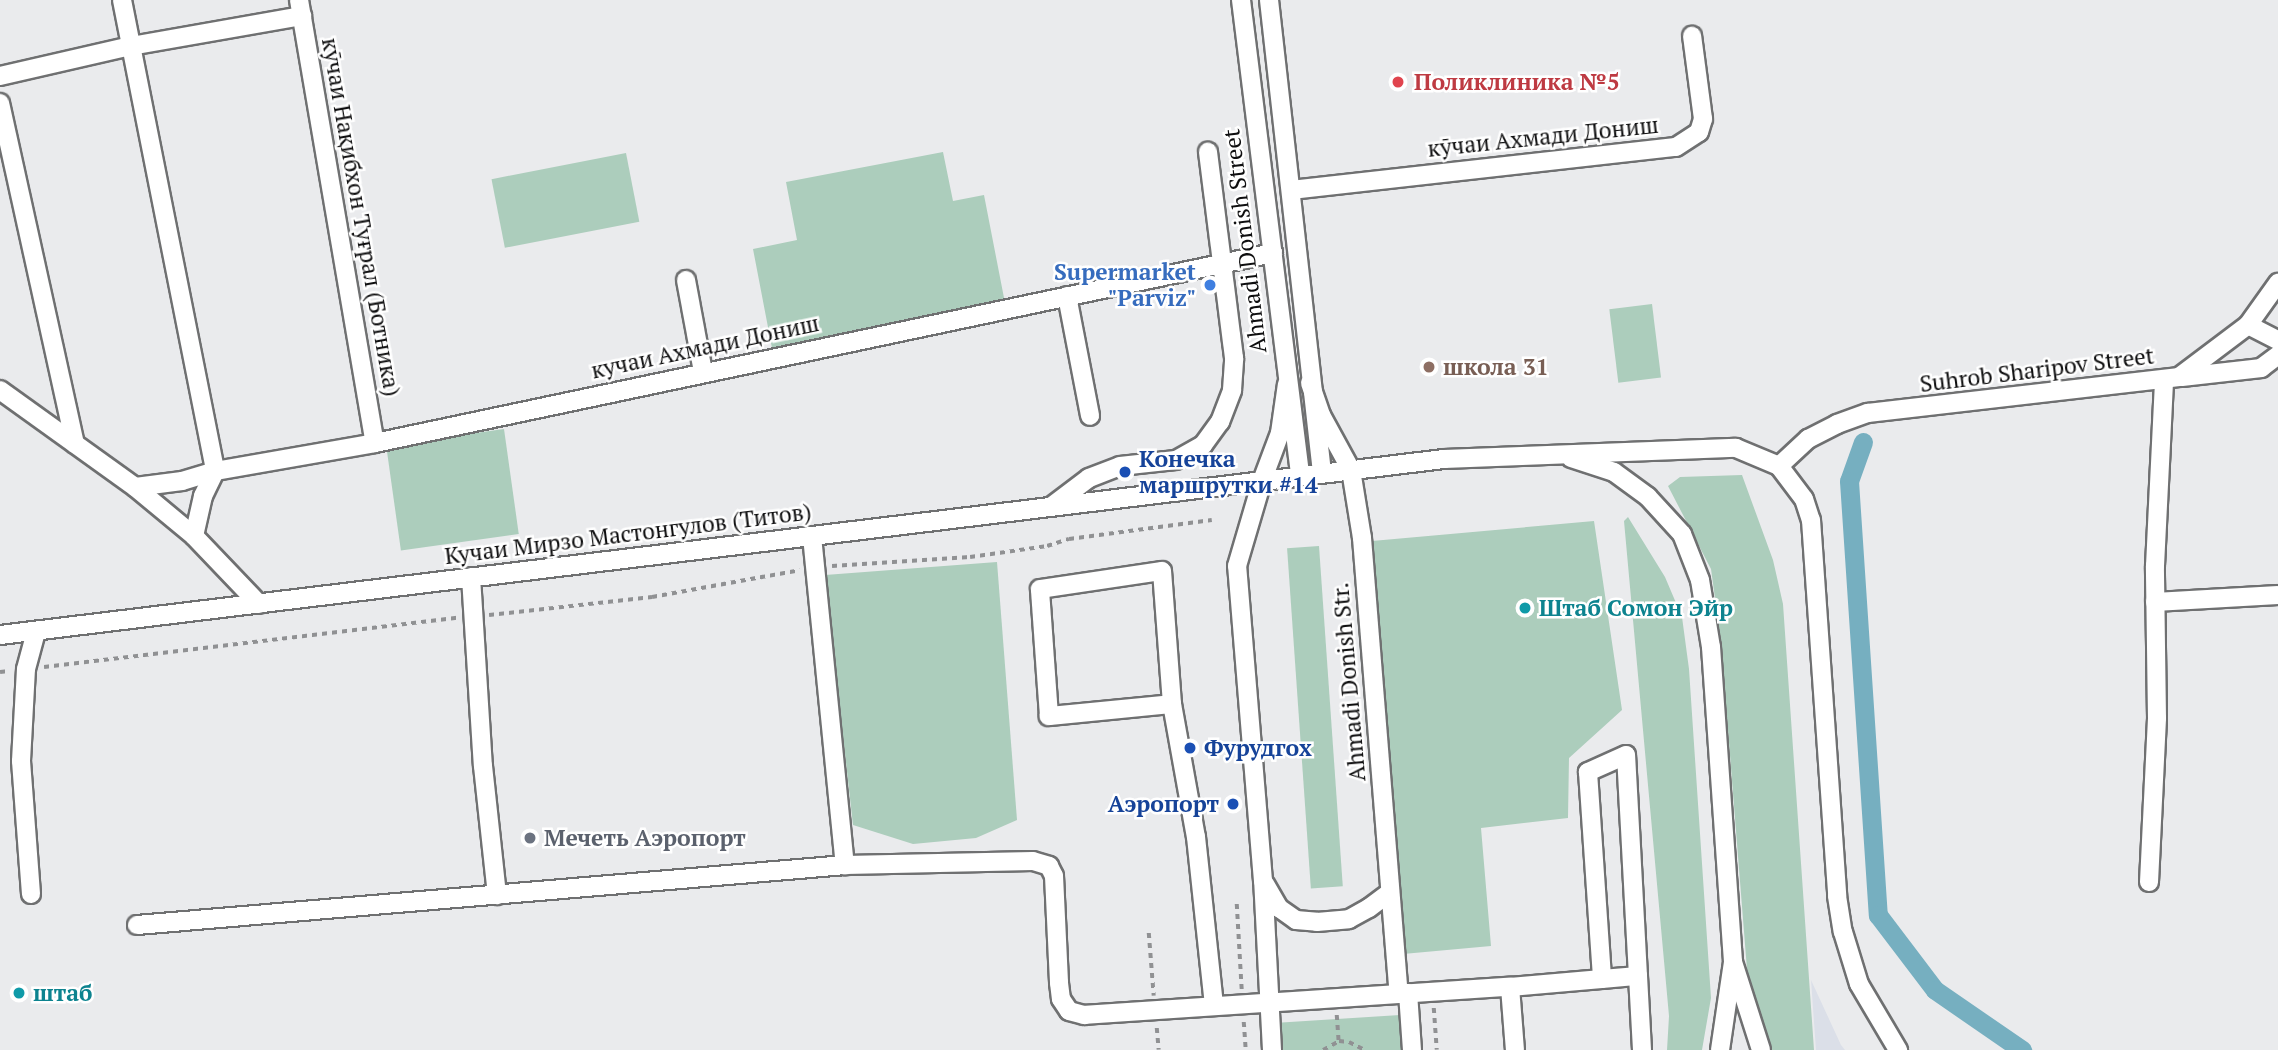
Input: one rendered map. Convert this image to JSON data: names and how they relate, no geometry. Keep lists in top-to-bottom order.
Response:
{
  "streets": {
    "street": [
      "кӯчаи Ахмади Дониш",
      "кӯчаи Нақибхон Туғрал (Ботника)",
      "Ahmadi Donish Street",
      "кучаи Ахмади Дониш",
      "Suhrob Sharipov Street",
      "Кучаи Мирзо Мастонгулов (Титов)",
      "Ahmadi Donish Str."
    ]
  },
  "crossings": [
    ["кӯчаи Нақибхон Туғрал (Ботника)", "кучаи Ахмади Дониш"],
    ["Ahmadi Donish Street", "кучаи Ахмади Дониш"],
    ["Ahmadi Donish Street", "Кучаи Мирзо Мастонгулов (Титов)"],
    ["Кучаи Мирзо Мастонгулов (Титов)", "Ahmadi Donish Str."]
  ],
  "places": [
    "Поликлиника №5",
    "Supermarket \"Parviz\"",
    "школа 31",
    "Конечка маршрутки #14",
    "Штаб Сомон Эйр",
    "Фурудгох",
    "Аэропорт",
    "Мечеть Аэропорт",
    "штаб"
  ]
}
